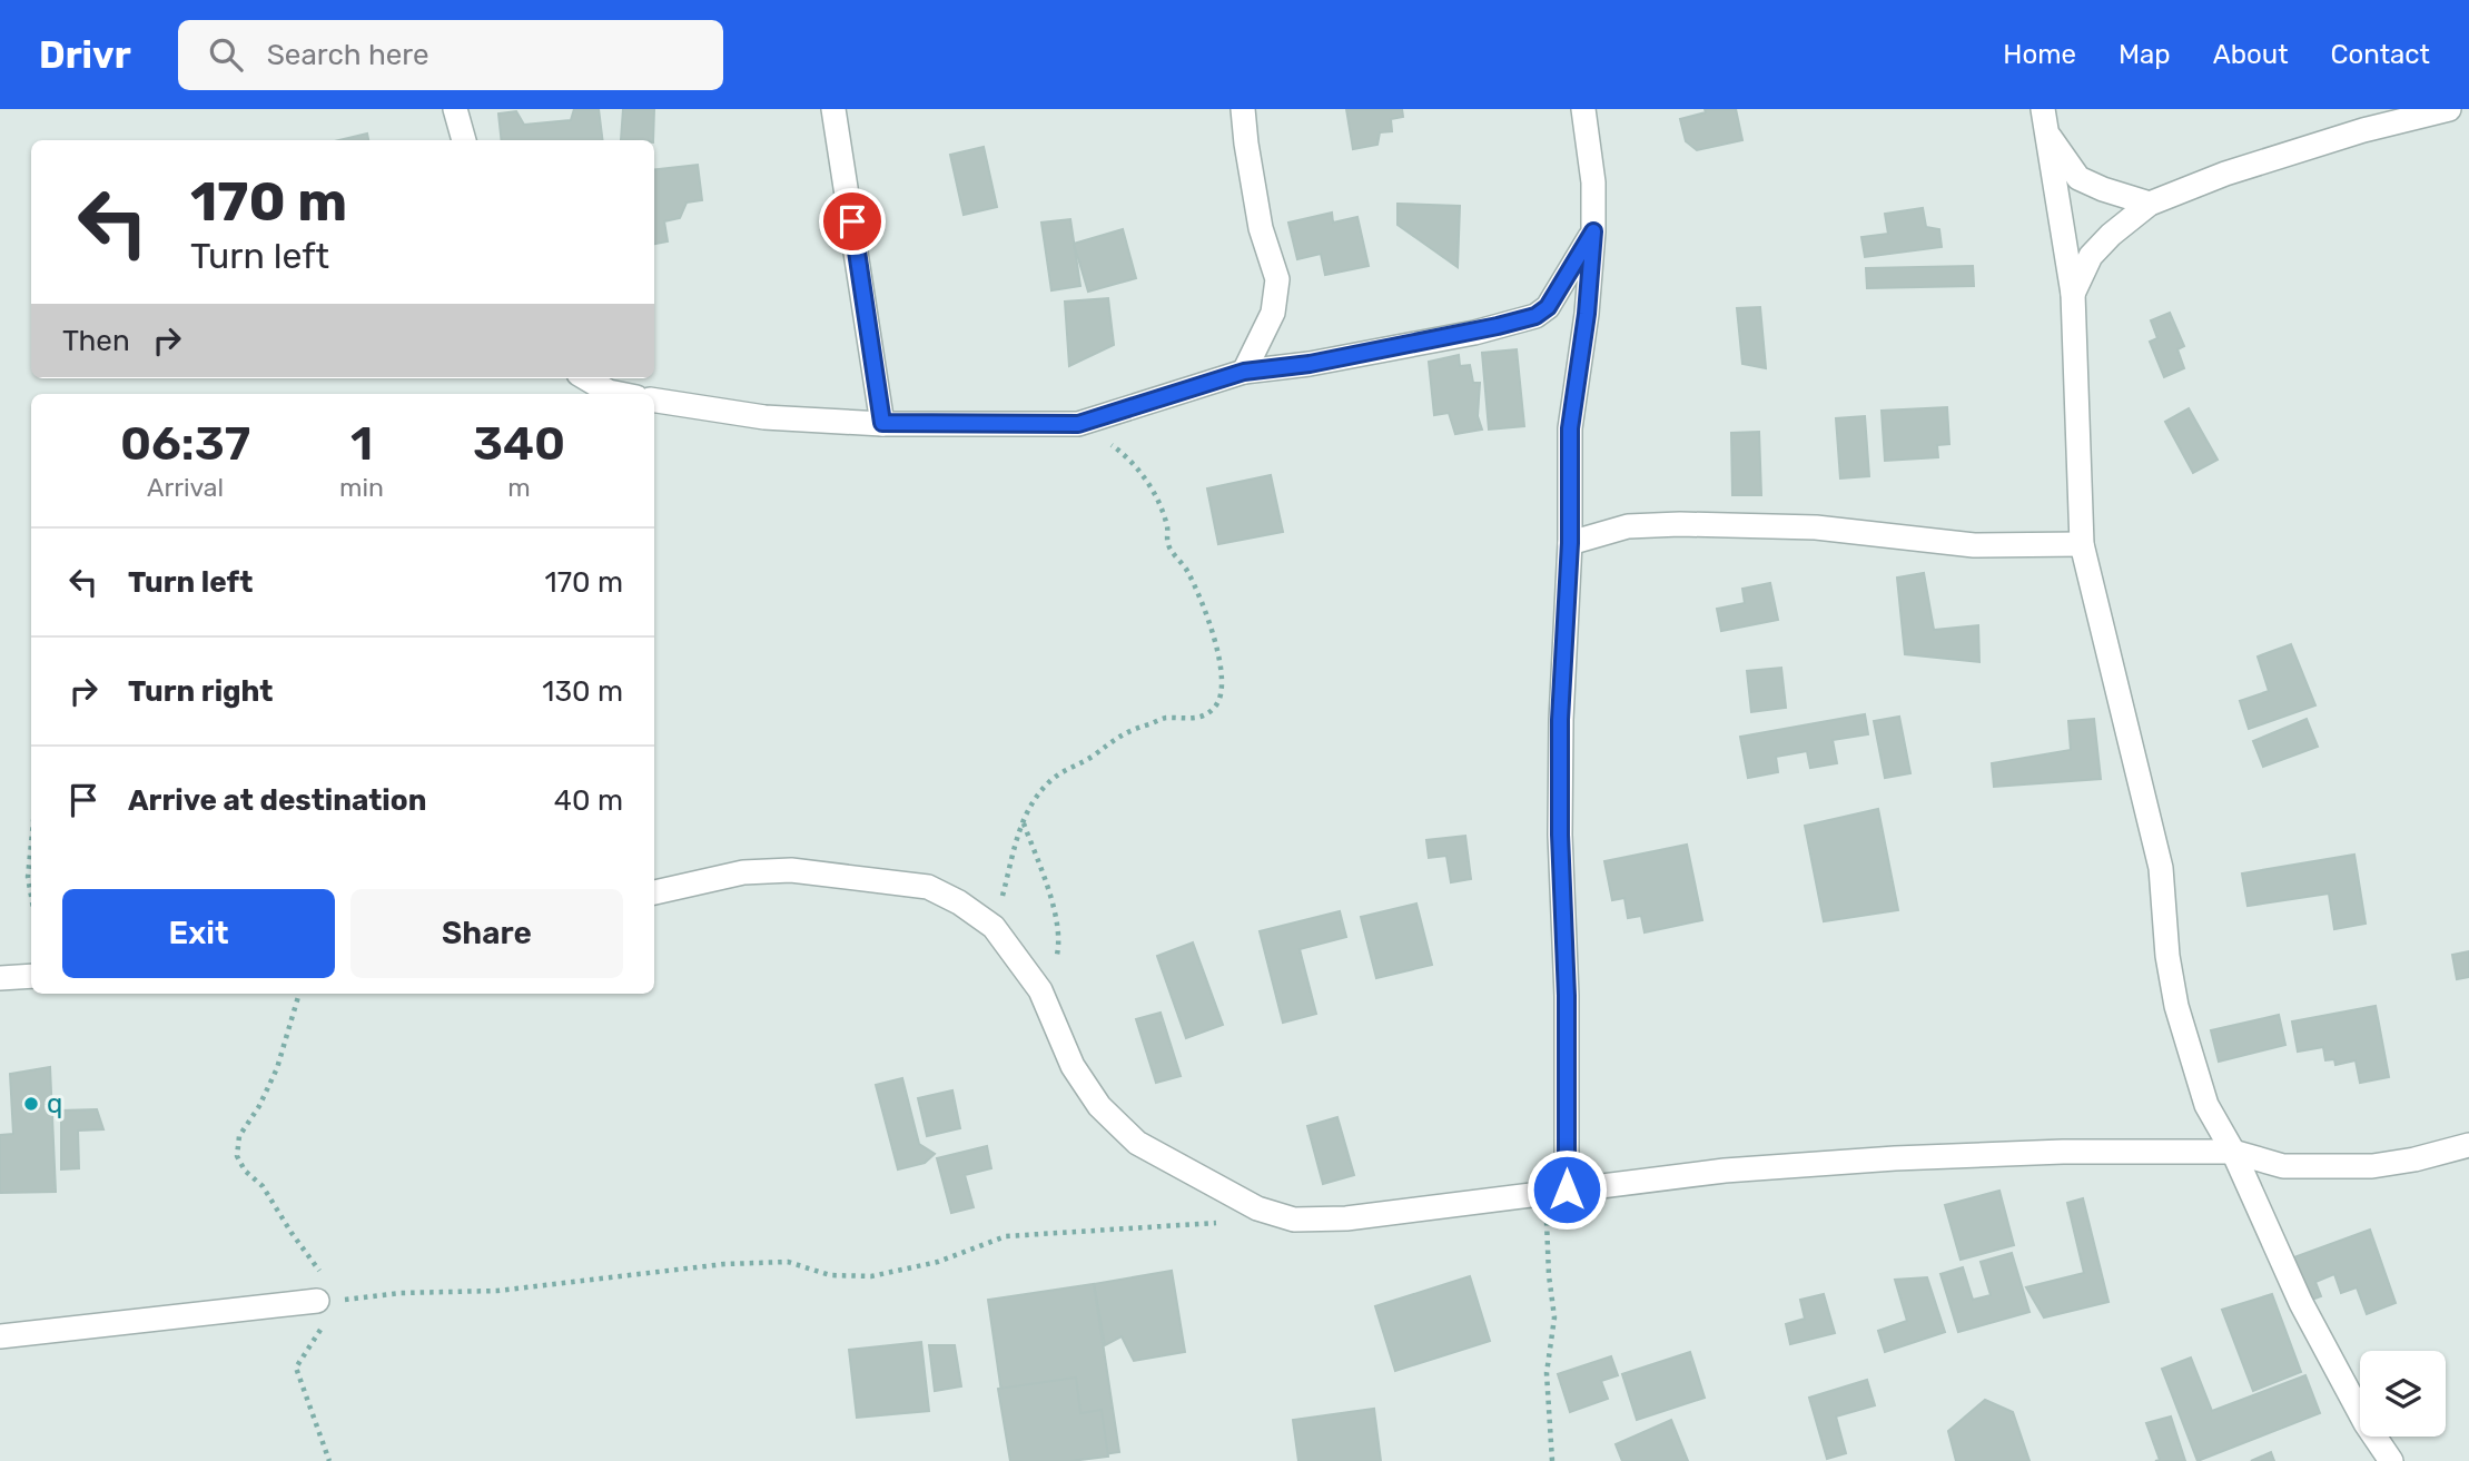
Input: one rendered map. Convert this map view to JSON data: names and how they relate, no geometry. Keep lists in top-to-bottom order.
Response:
{
  "places": ["q"],
  "page": {
    "header": "Drivr",
    "search": "Search here",
    "nav": [
      "Home",
      "Map",
      "About",
      "Contact"
    ],
    "turn": ["170 m", "Turn left"],
    "then": "Then",
    "eta": [
      "06:37",
      "Arrival",
      "1",
      "min",
      "340",
      "m"
    ],
    "list": [
      {
        "name": "Turn left",
        "value": "170 m"
      },
      {
        "name": "Turn right",
        "value": "130 m"
      },
      {
        "name": "Arrive at destination",
        "value": "40 m"
      }
    ],
    "buttons": ["Exit", "Share"]
  }
}
